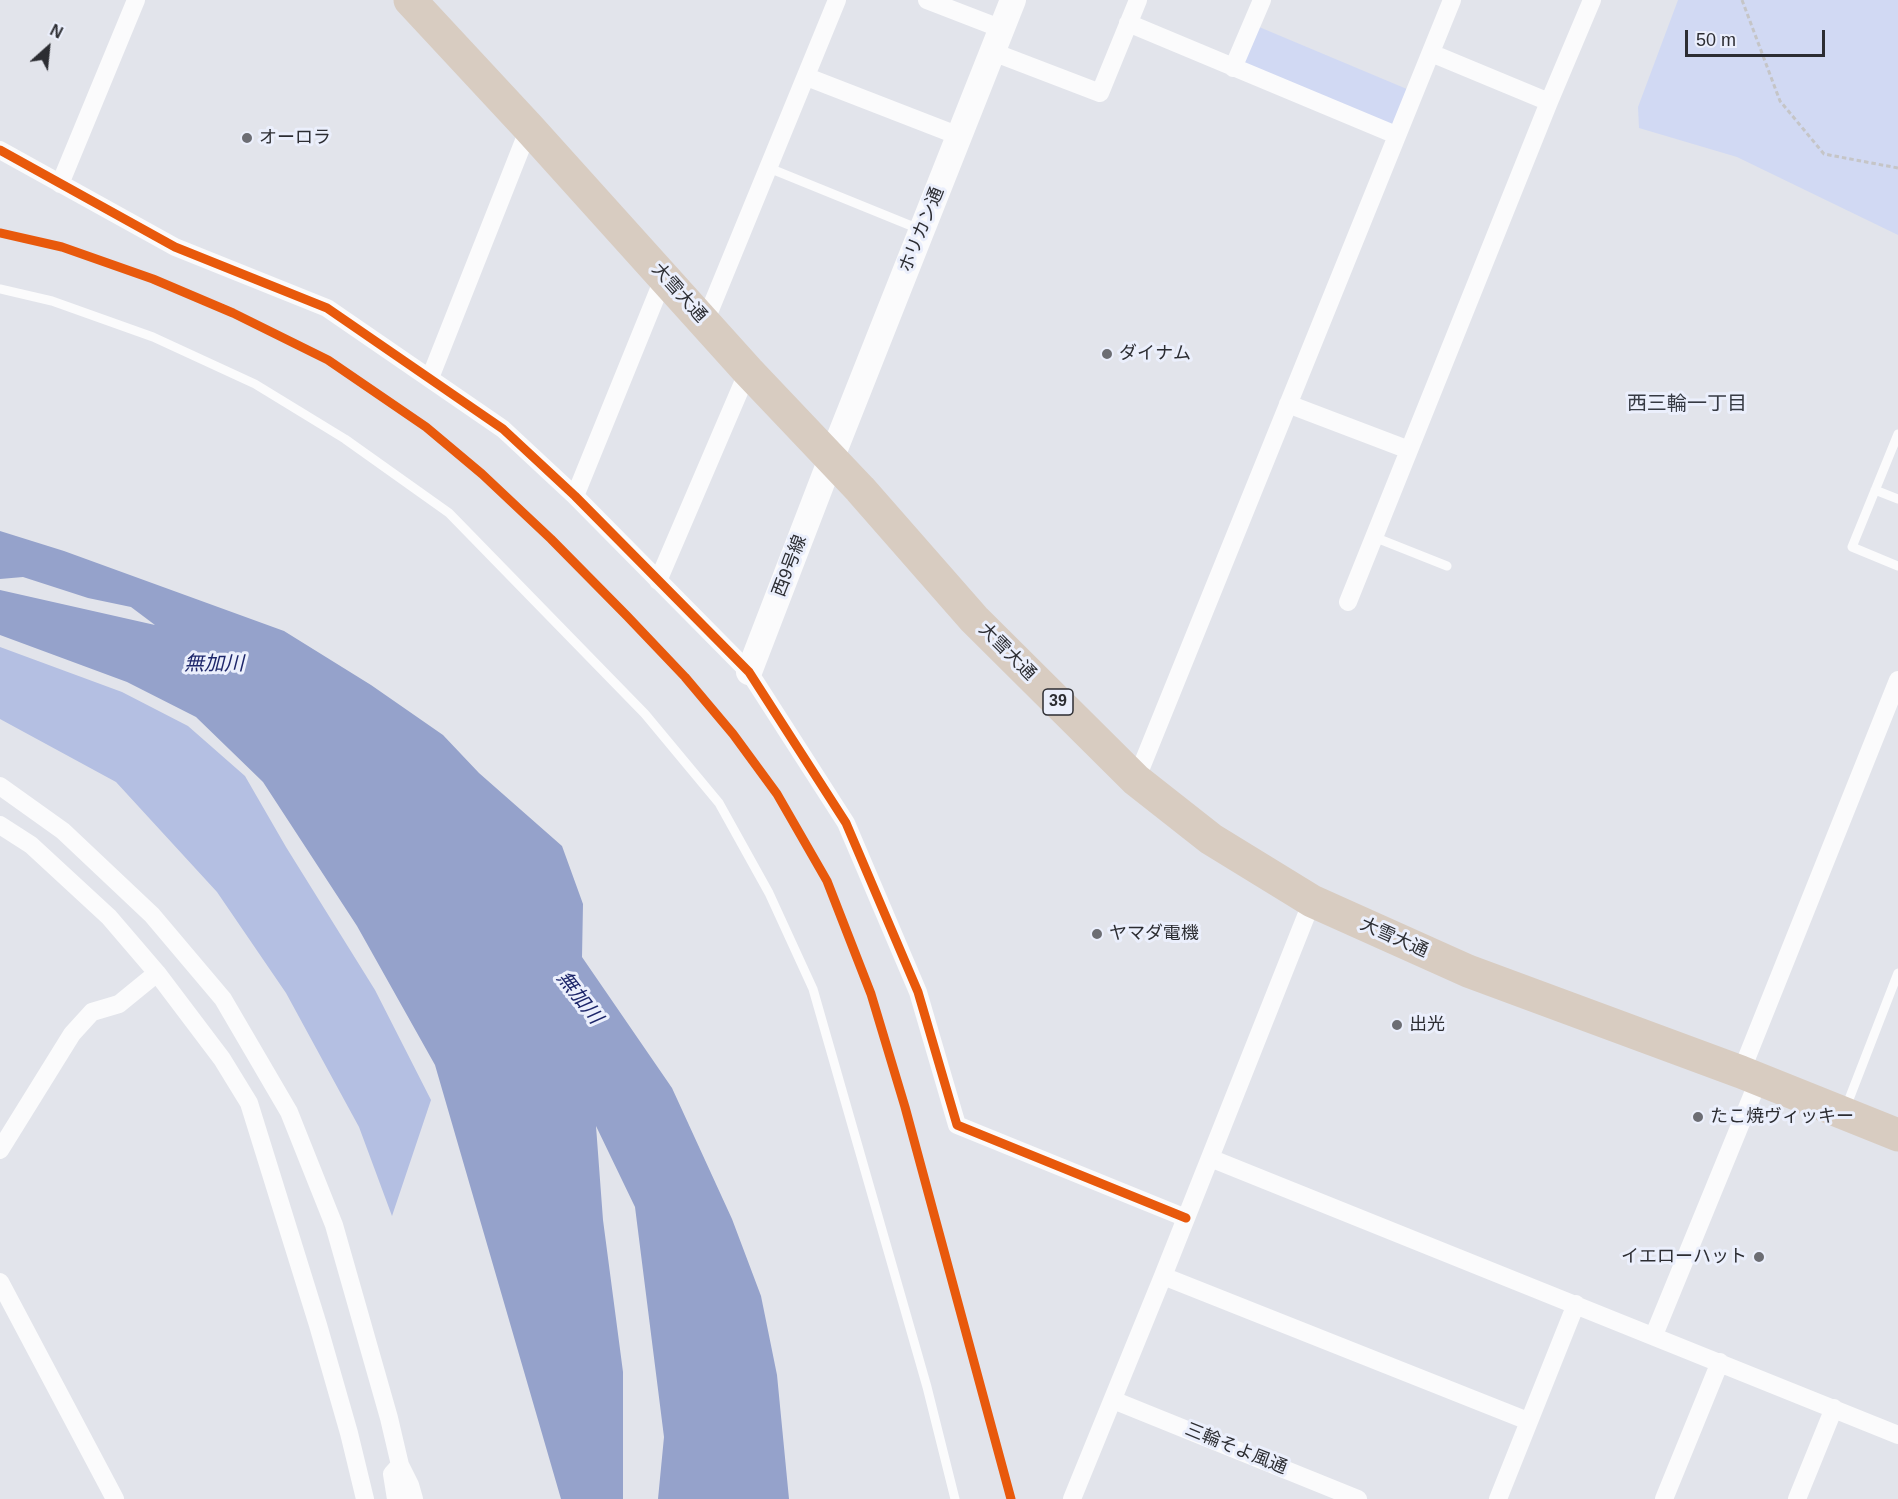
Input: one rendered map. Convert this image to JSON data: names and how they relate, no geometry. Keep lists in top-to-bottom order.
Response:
{
  "streets": {
    "highway": ["大雪大通", "39"],
    "street": ["ホリカン通", "西9号線", "三輪そよ風通"]
  },
  "crossings": [
    ["ホリカン通", "大雪大通"],
    ["ホリカン通", "西9号線"],
    ["大雪大通", "西9号線"]
  ],
  "districts": ["西三輪一丁目"],
  "water": ["無加川"],
  "places": [
    "オーロラ",
    "ダイナム",
    "ヤマダ電機",
    "出光",
    "たこ焼ヴィッキー",
    "イエローハット"
  ],
  "scale_bar": "50 m",
  "north": "top right"
}
